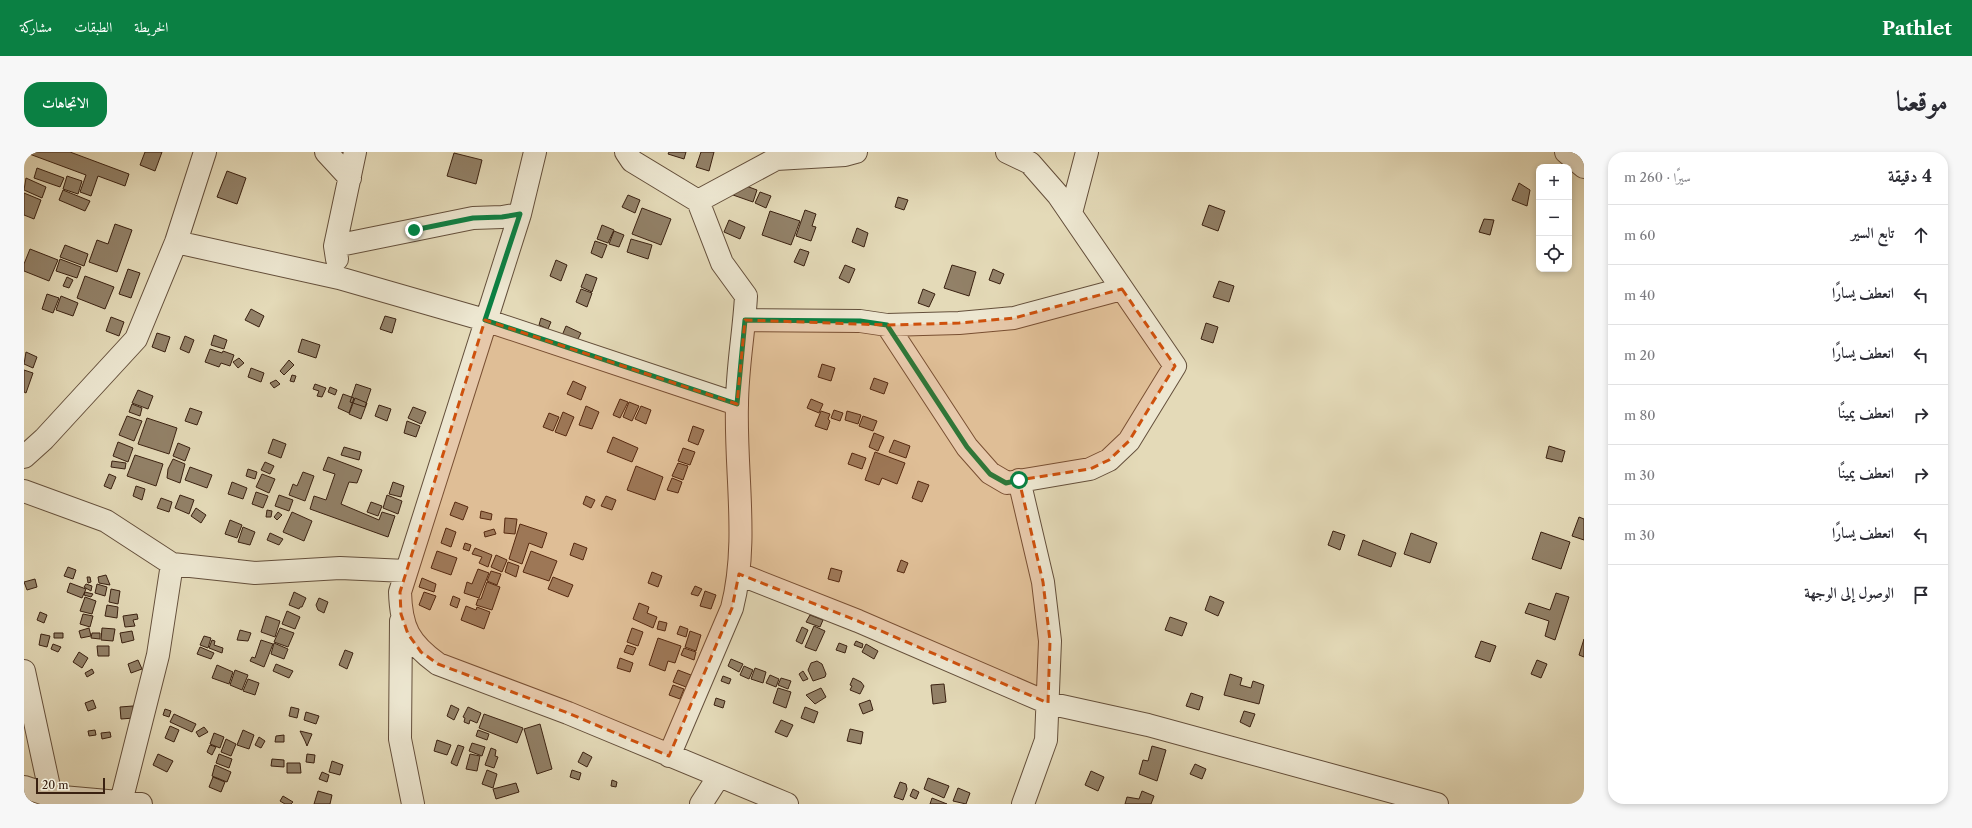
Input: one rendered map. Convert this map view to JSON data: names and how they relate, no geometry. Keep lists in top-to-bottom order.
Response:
{
  "scale_bar": "20 m",
  "page": {
    "header": "Pathlet",
    "nav": ["الخريطة", "الطبقات", "مشاركة"],
    "title": "موقعنا",
    "buttons": "الاتجاهات",
    "heading": ["4 دقيقة", "سيرًا · 260 m"],
    "map_buttons": ["+", "−"],
    "list": [
      ["تابع السير", "60 m"],
      ["انعطف يسارًا", "40 m"],
      ["انعطف يسارًا", "20 m"],
      ["انعطف يمينًا", "80 m"],
      ["انعطف يمينًا", "30 m"],
      ["انعطف يسارًا", "30 m"],
      "الوصول إلى الوجهة"
    ],
    "scale": "20 m"
  }
}
